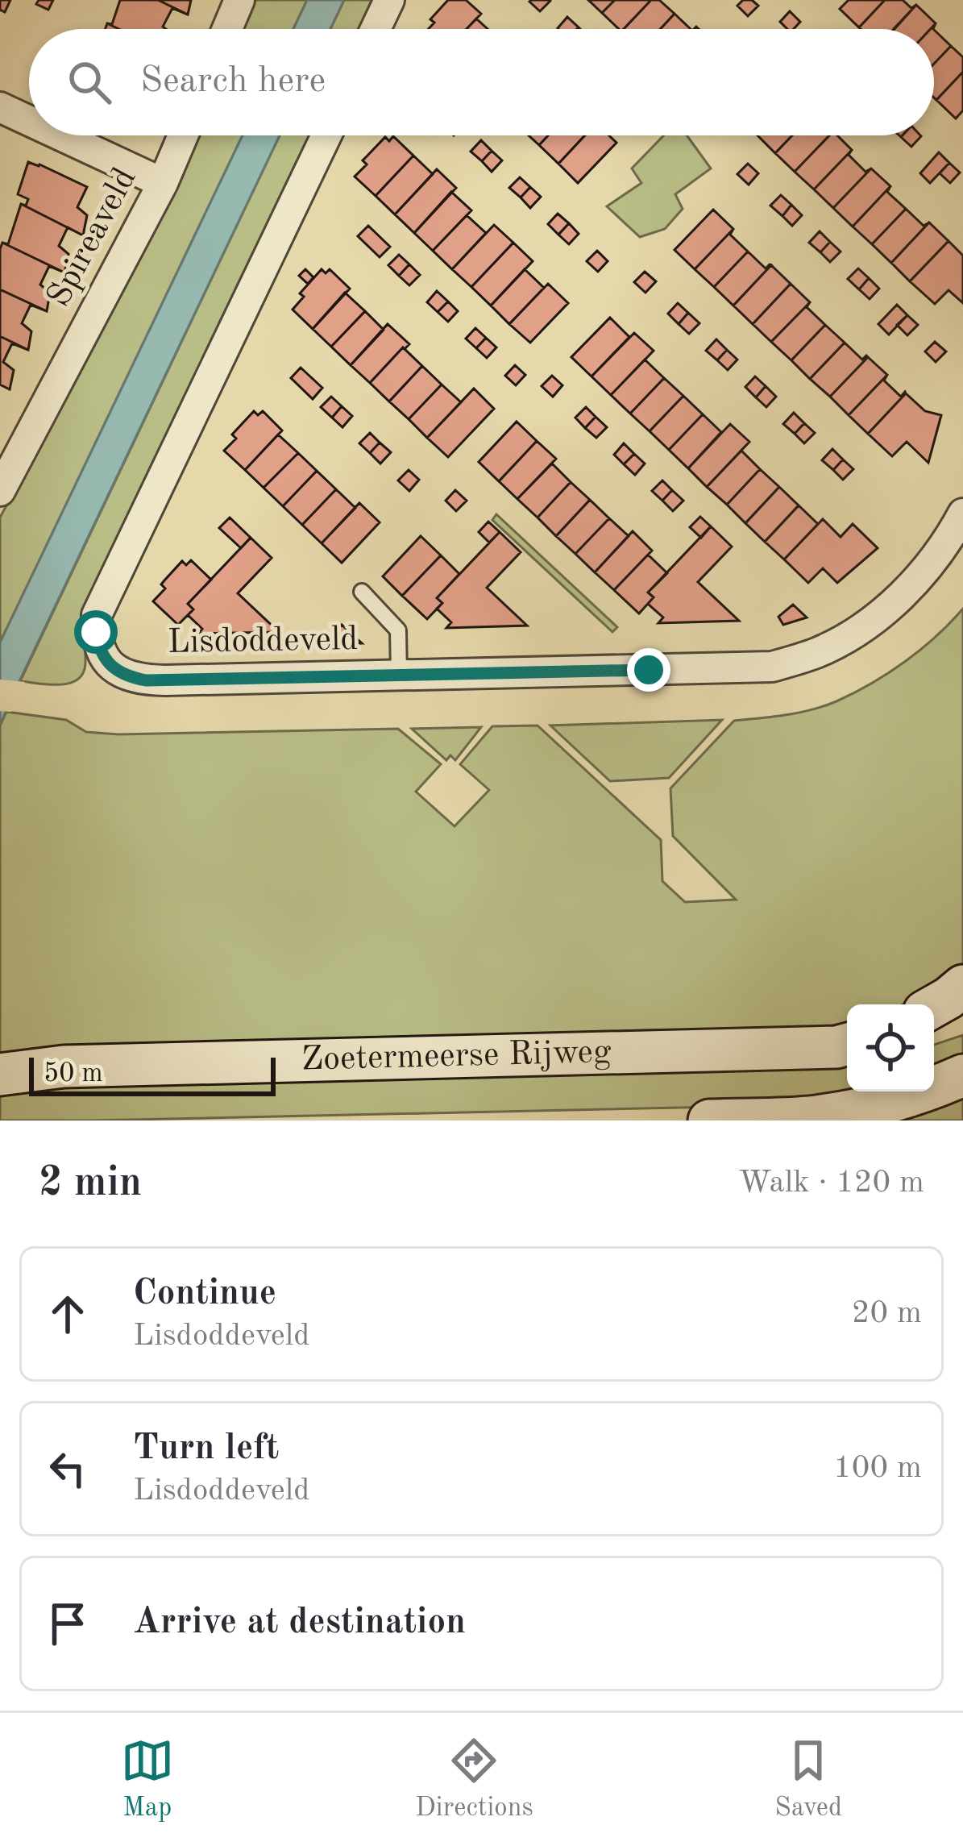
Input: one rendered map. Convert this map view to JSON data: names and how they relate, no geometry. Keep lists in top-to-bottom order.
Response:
{
  "streets": {
    "main road": ["Zoetermeerse Rijweg"],
    "street": ["Spireaveld", "Lisdoddeveld"]
  },
  "scale_bar": "50 m",
  "page": {
    "search": "Search here",
    "scale": "50 m",
    "heading": ["2 min", "Walk · 120 m"],
    "list": [
      ["Continue", "Lisdoddeveld", "20 m"],
      ["Turn left", "Lisdoddeveld", "100 m"],
      "Arrive at destination"
    ],
    "nav": ["Map", "Directions", "Saved"]
  }
}
